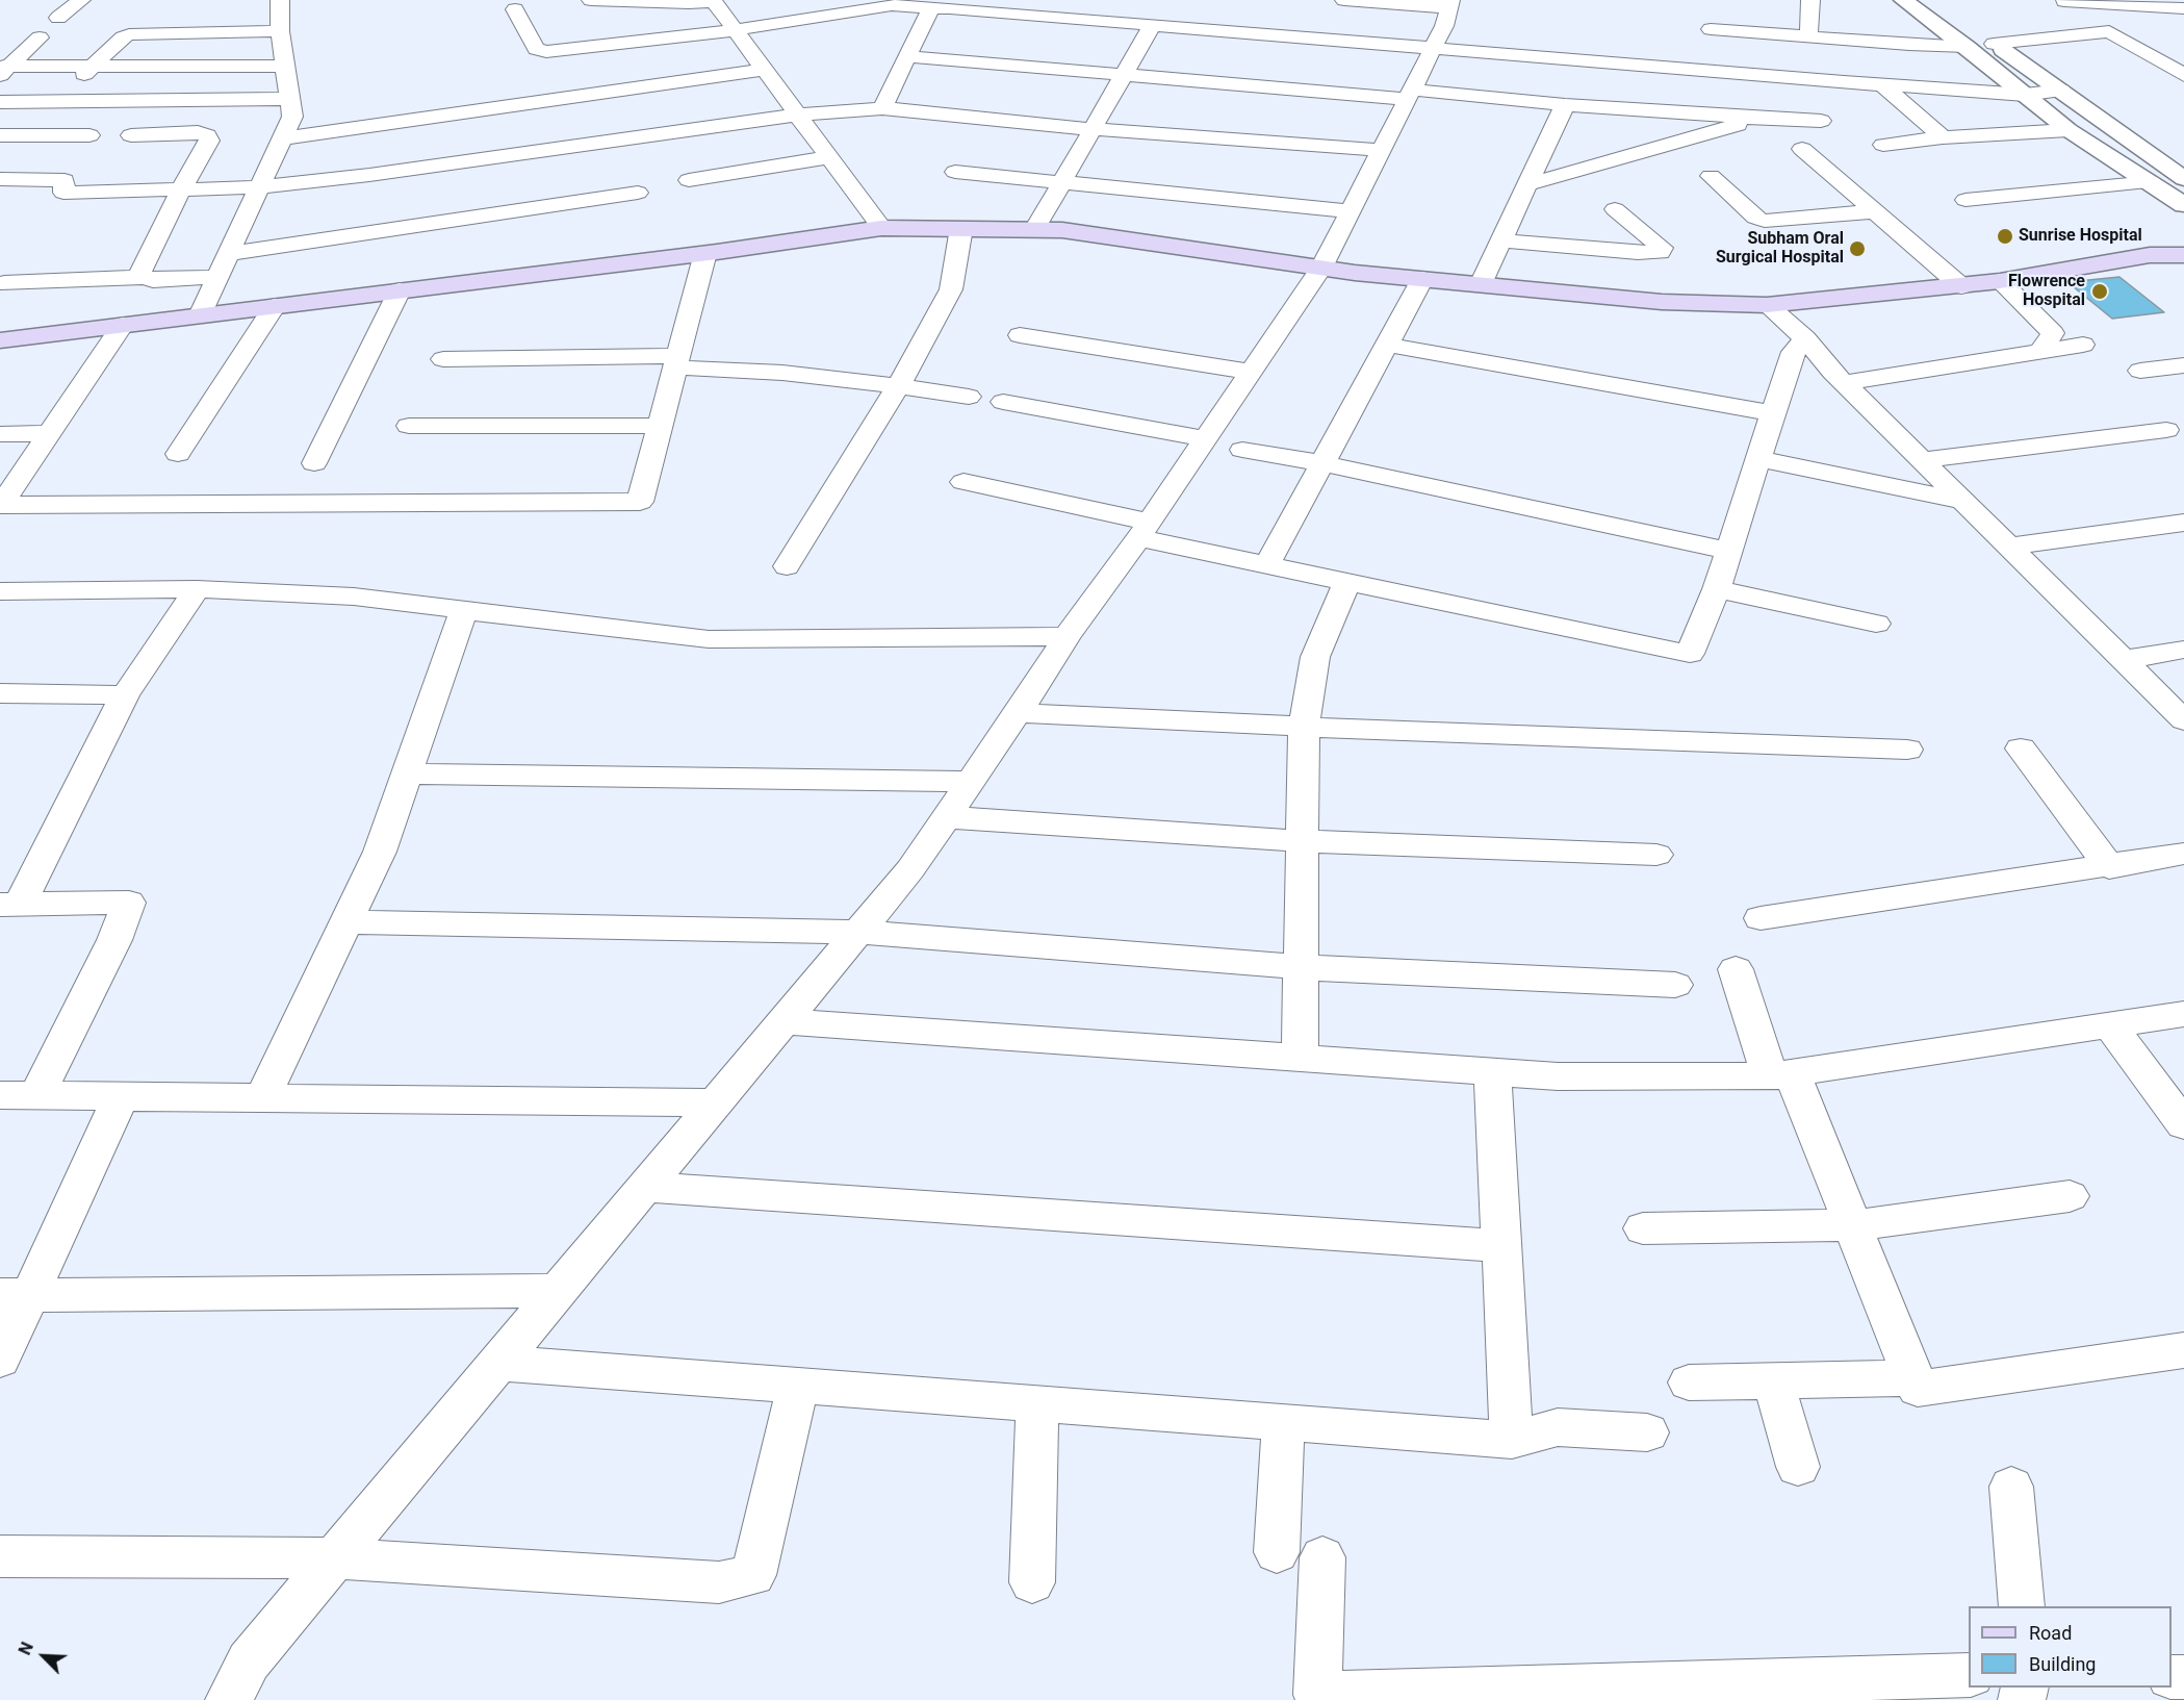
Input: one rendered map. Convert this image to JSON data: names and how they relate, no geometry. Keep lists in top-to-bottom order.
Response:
{
  "places": ["Sunrise Hospital", "Subham Oral Surgical Hospital", "Flowrence Hospital"],
  "legend": ["Road", "Building"],
  "north": "top left"
}
